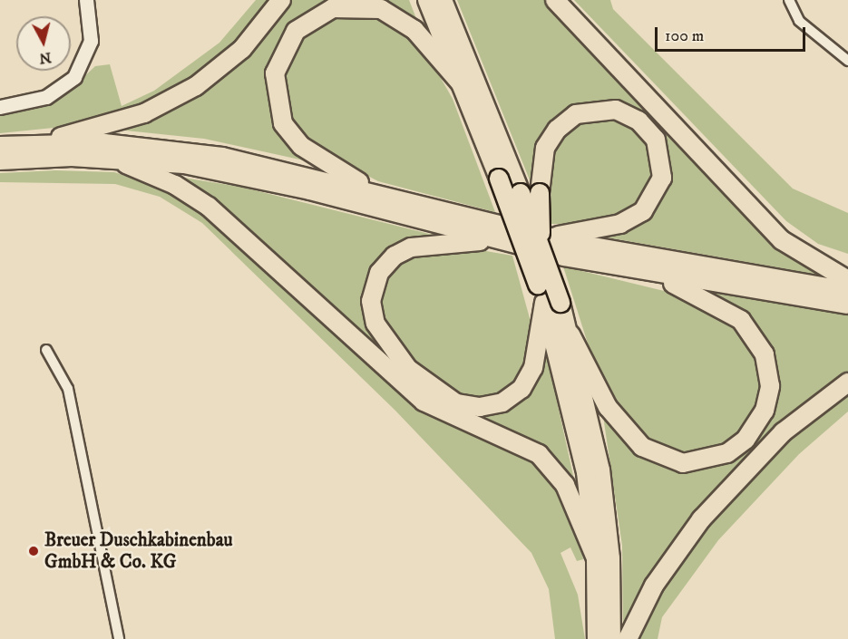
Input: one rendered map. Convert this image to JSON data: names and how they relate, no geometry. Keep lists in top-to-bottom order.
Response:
{
  "places": ["Breuer Duschkabinenbau GmbH & Co. KG"],
  "scale_bar": "100 m",
  "north": "bottom"
}
